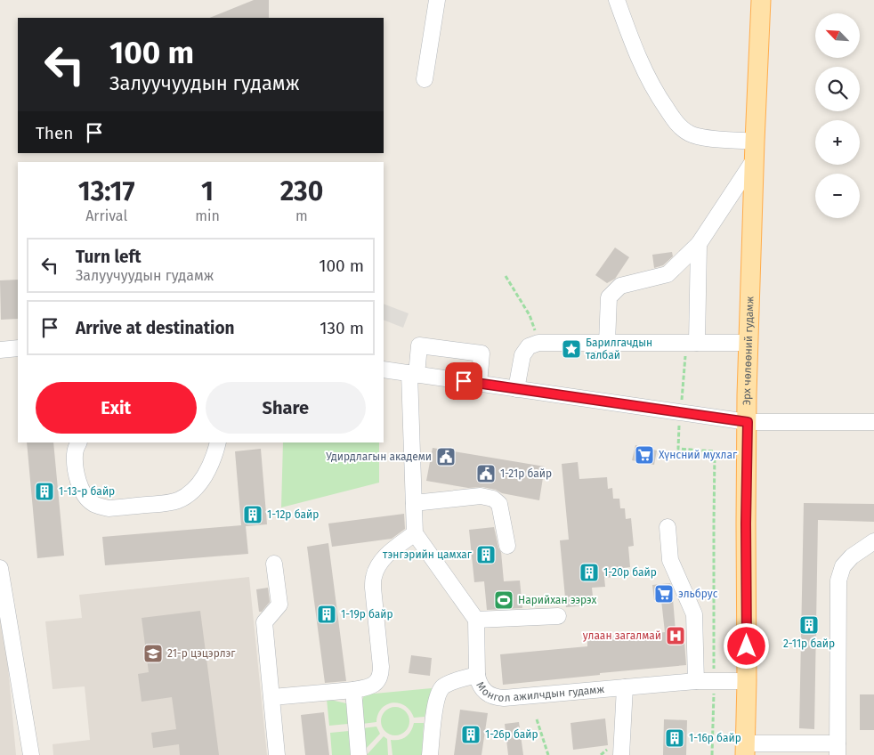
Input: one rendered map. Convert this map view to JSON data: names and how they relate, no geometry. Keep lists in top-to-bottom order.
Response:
{
  "streets": {
    "main road": ["Эрх чөлөөний гудамж"],
    "street": ["Монгол ажилчдын гудамж"]
  },
  "crossings": [
    ["Эрх чөлөөний гудамж", "Монгол ажилчдын гудамж"]
  ],
  "places": {
    "place": ["Барилгачдын талбай"],
    "supermarket": ["Хүнсний мухлаг", "эльбрус"],
    "public building": ["Удирдлагын академи", "1-21р байр"],
    "building": [
      "1-13-р байр",
      "1-12р байр",
      "тэнгэрийн цамхаг",
      "1-20р байр",
      "1-19р байр",
      "2-11р байр",
      "1-26р байр",
      "1-16р байр"
    ],
    "sports": ["Нарийхан ээрэх"],
    "hospital": ["улаан загалмай"],
    "school or university": ["21-р цэцэрлэг"]
  },
  "north": "top left",
  "page": {
    "map_buttons": ["+", "−"],
    "turn": ["100 m", "Залуучуудын гудамж"],
    "then": "Then",
    "eta": [
      "13:17",
      "Arrival",
      "1",
      "min",
      "230",
      "m"
    ],
    "list": [
      {
        "name": "Turn left",
        "note": "Залуучуудын гудамж",
        "value": "100 m"
      },
      {
        "name": "Arrive at destination",
        "value": "130 m"
      }
    ],
    "buttons": ["Exit", "Share"]
  }
}
